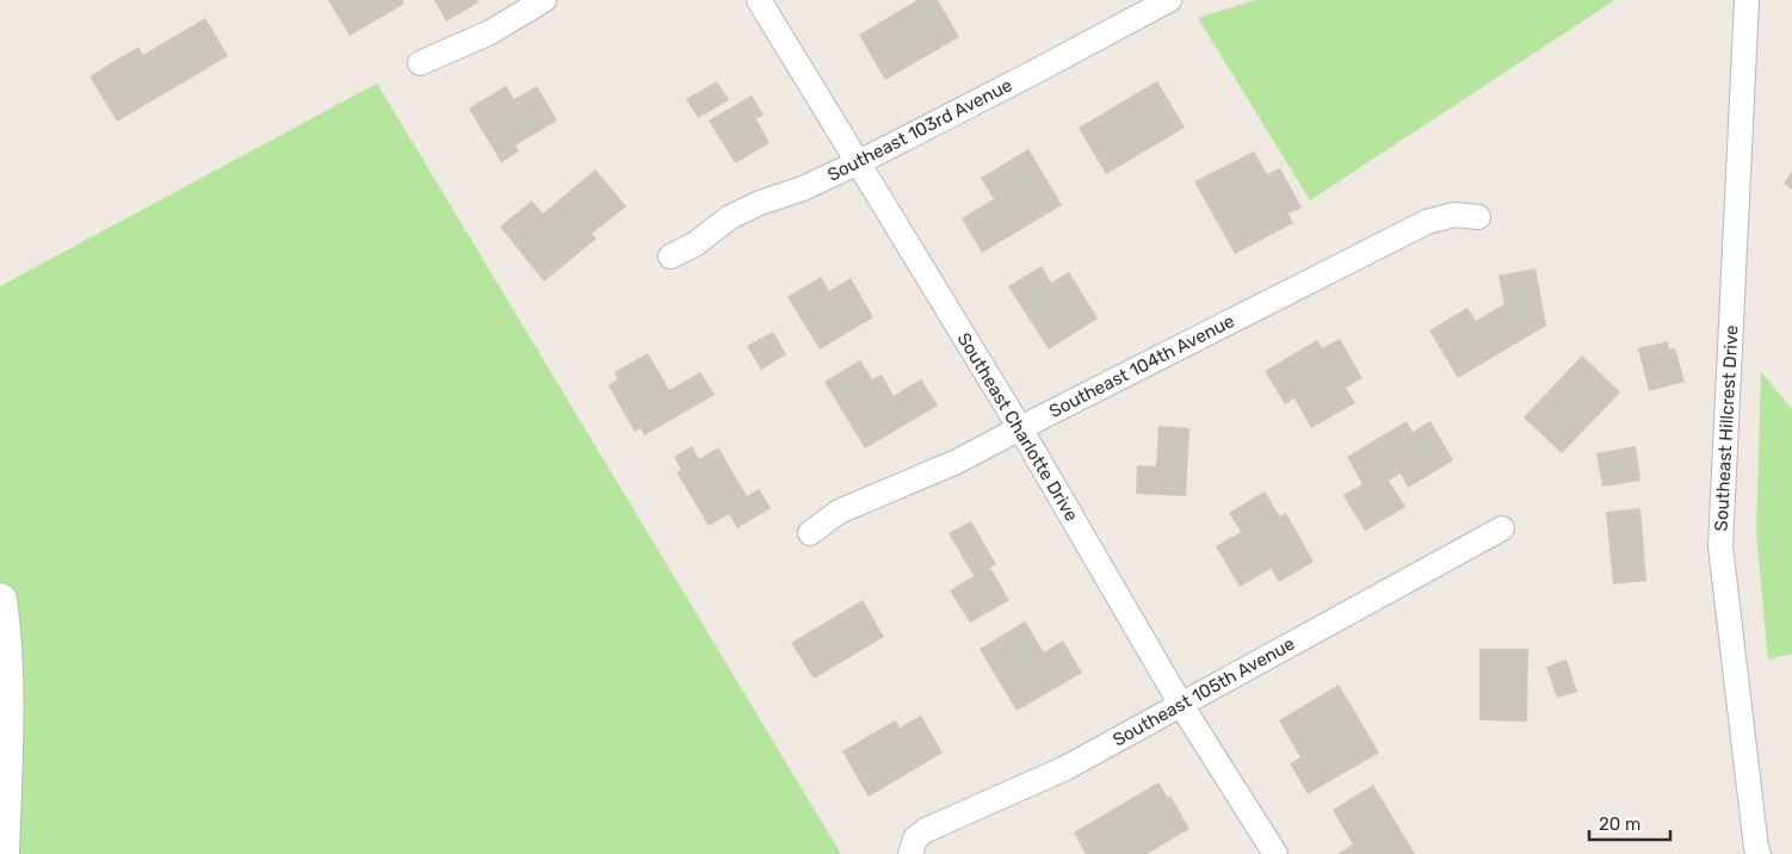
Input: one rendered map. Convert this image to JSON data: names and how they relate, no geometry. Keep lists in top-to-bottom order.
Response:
{
  "streets": {
    "street": [
      "Southeast 103rd Avenue",
      "Southeast 104th Avenue",
      "Southeast Charlotte Drive",
      "Southeast Hillcrest Drive",
      "Southeast 105th Avenue"
    ]
  },
  "crossings": [
    ["Southeast 103rd Avenue", "Southeast Charlotte Drive"],
    ["Southeast 104th Avenue", "Southeast Charlotte Drive"],
    ["Southeast Charlotte Drive", "Southeast 105th Avenue"]
  ],
  "scale_bar": "20 m"
}
